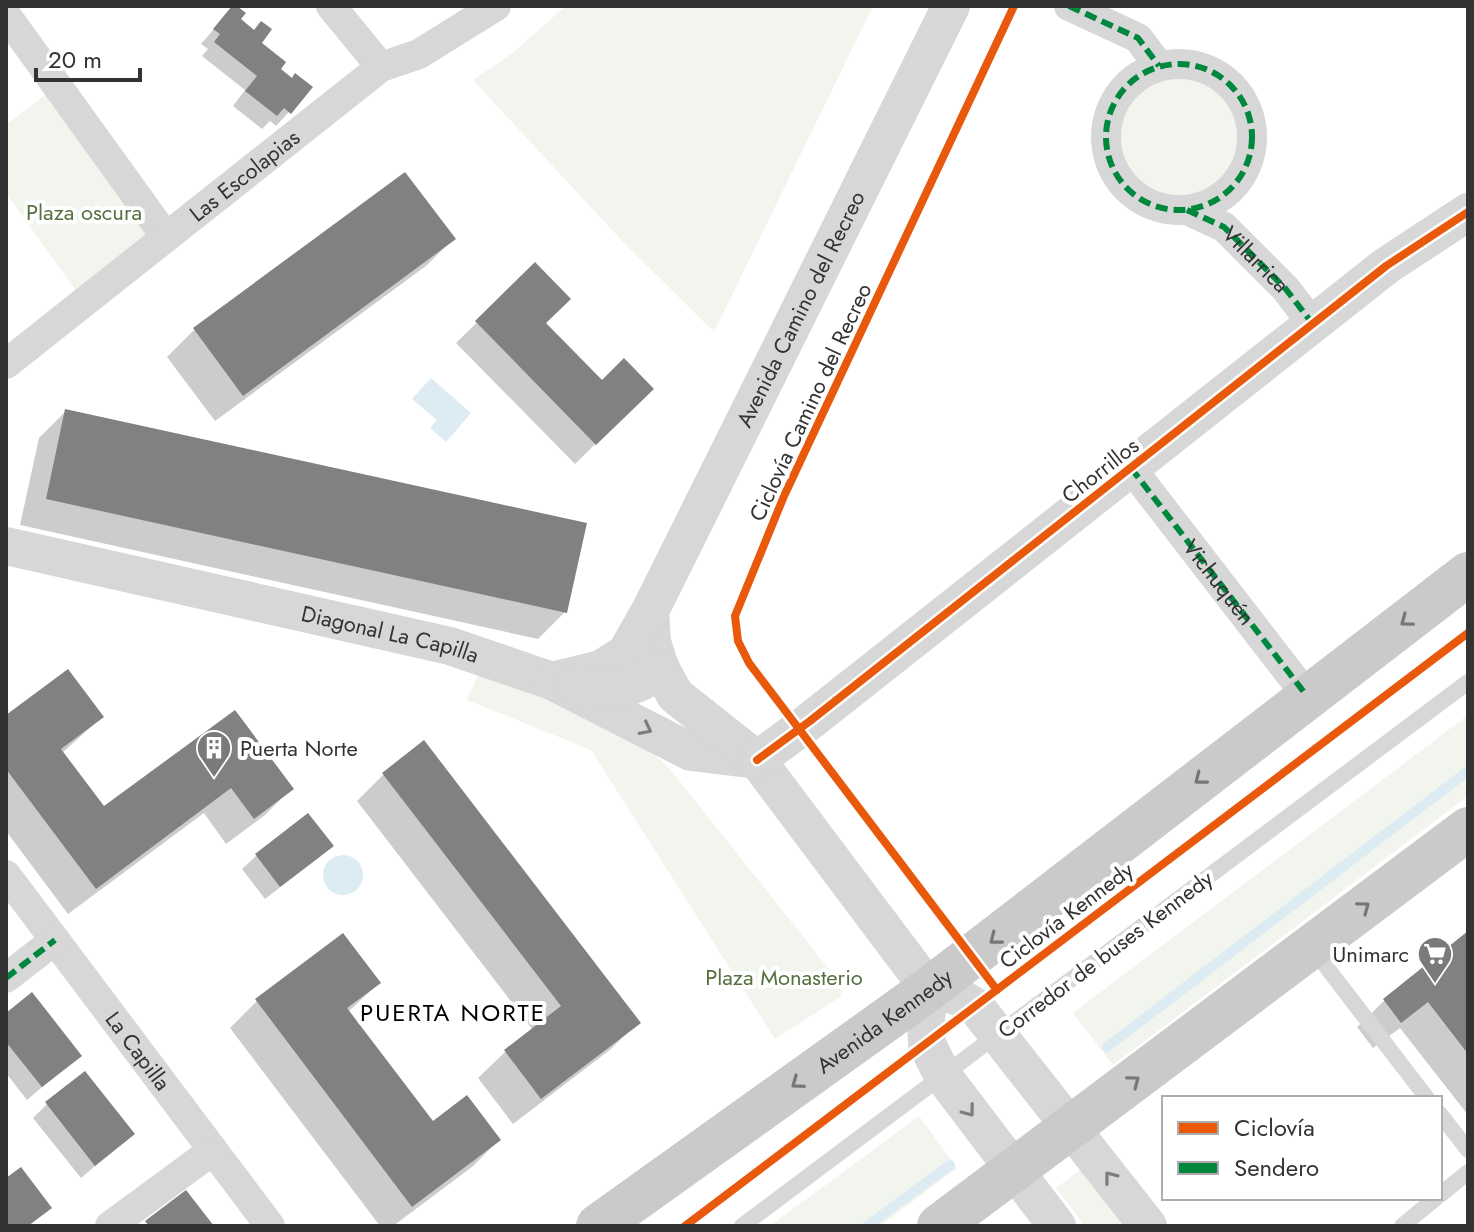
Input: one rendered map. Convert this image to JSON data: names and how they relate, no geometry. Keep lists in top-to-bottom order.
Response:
{
  "streets": {
    "main road": ["Avenida Kennedy"],
    "street": [
      "Las Escolapias",
      "Villarrica",
      "Avenida Camino del Recreo",
      "Chorrillos",
      "Vichuquén",
      "Diagonal La Capilla",
      "La Capilla"
    ],
    "lane": ["Corredor de buses Kennedy"],
    "cycle path": ["Ciclovía Camino del Recreo", "Ciclovía Kennedy"]
  },
  "crossings": [
    ["Villarrica", "Chorrillos"],
    ["Avenida Camino del Recreo", "Diagonal La Capilla"],
    ["Chorrillos", "Vichuquén"],
    ["Chorrillos", "Diagonal La Capilla"],
    ["Vichuquén", "Avenida Kennedy"]
  ],
  "districts": ["PUERTA NORTE"],
  "parks": ["Plaza oscura", "Plaza Monasterio"],
  "places": {
    "building": ["Puerta Norte"],
    "supermarket": ["Unimarc"]
  },
  "legend": ["Ciclovía", "Sendero"],
  "scale_bar": "20 m"
}
